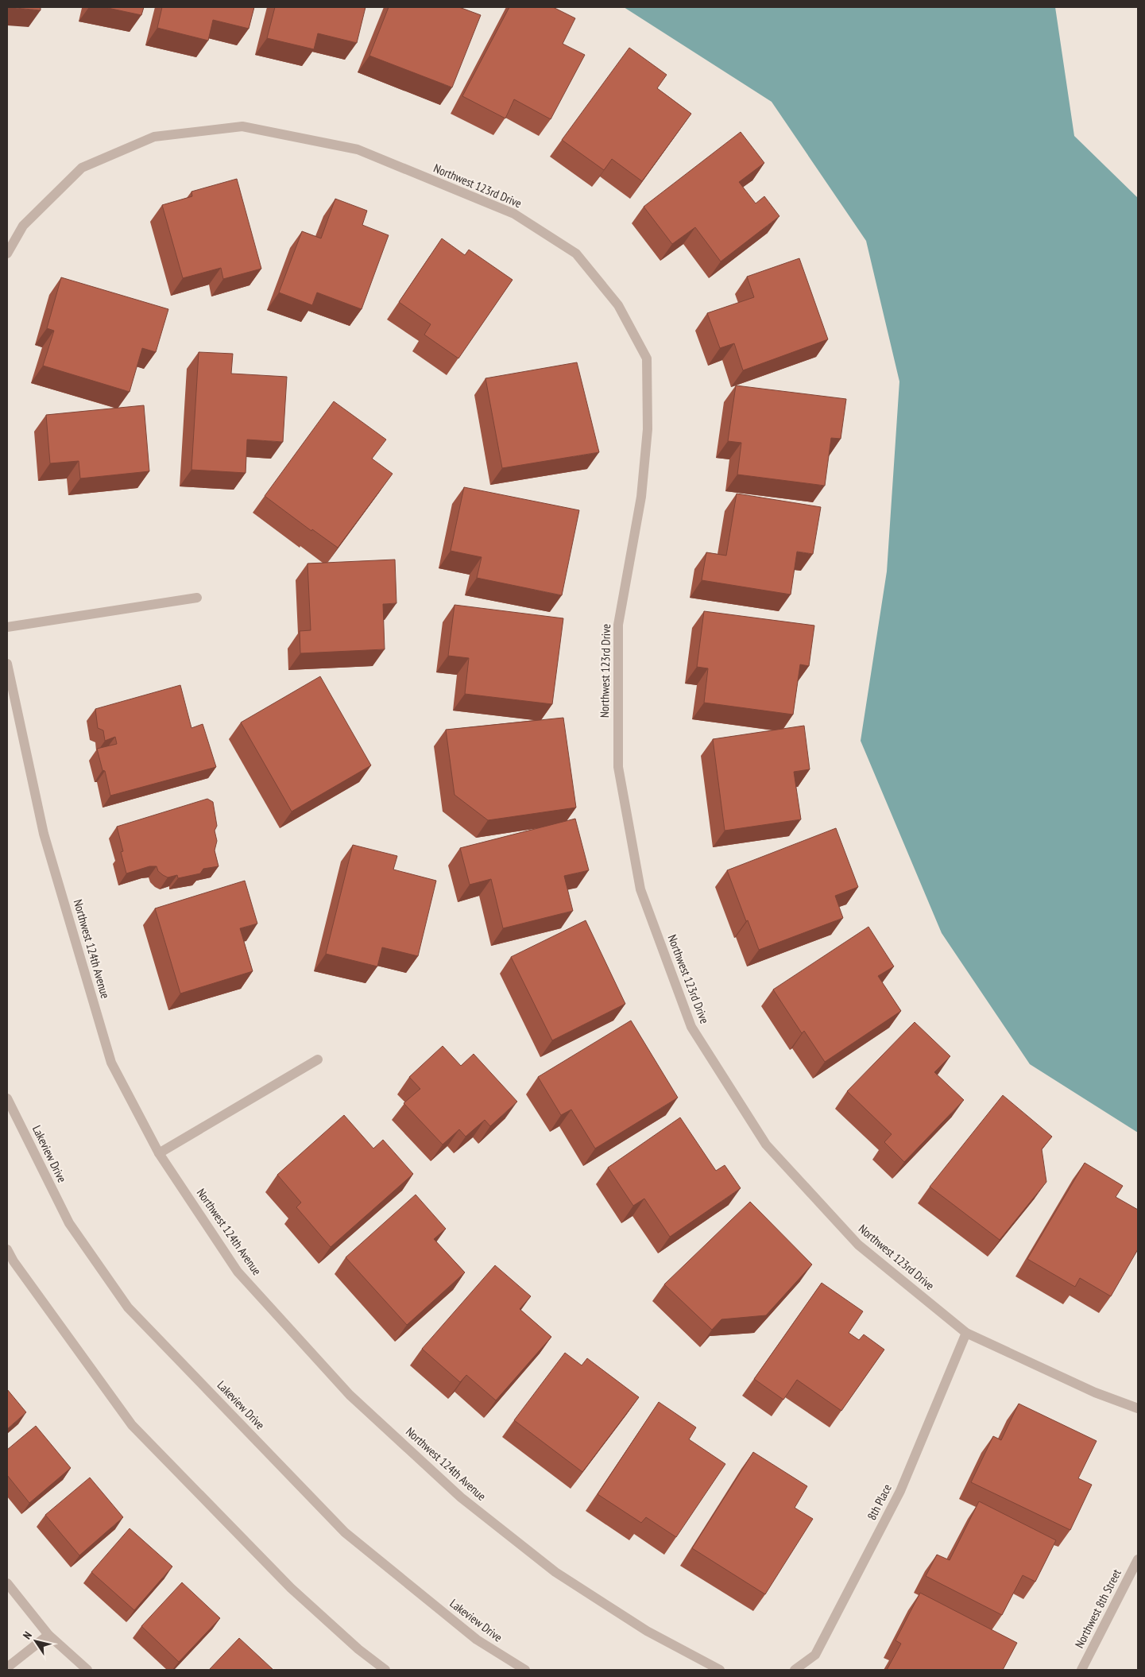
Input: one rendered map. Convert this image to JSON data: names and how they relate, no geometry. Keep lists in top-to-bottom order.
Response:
{
  "streets": {
    "street": [
      "Northwest 123rd Drive",
      "Northwest 124th Avenue",
      "Lakeview Drive",
      "8th Place",
      "Northwest 8th Street"
    ]
  },
  "crossings": [
    ["Northwest 123rd Drive", "8th Place"]
  ],
  "north": "top left"
}
